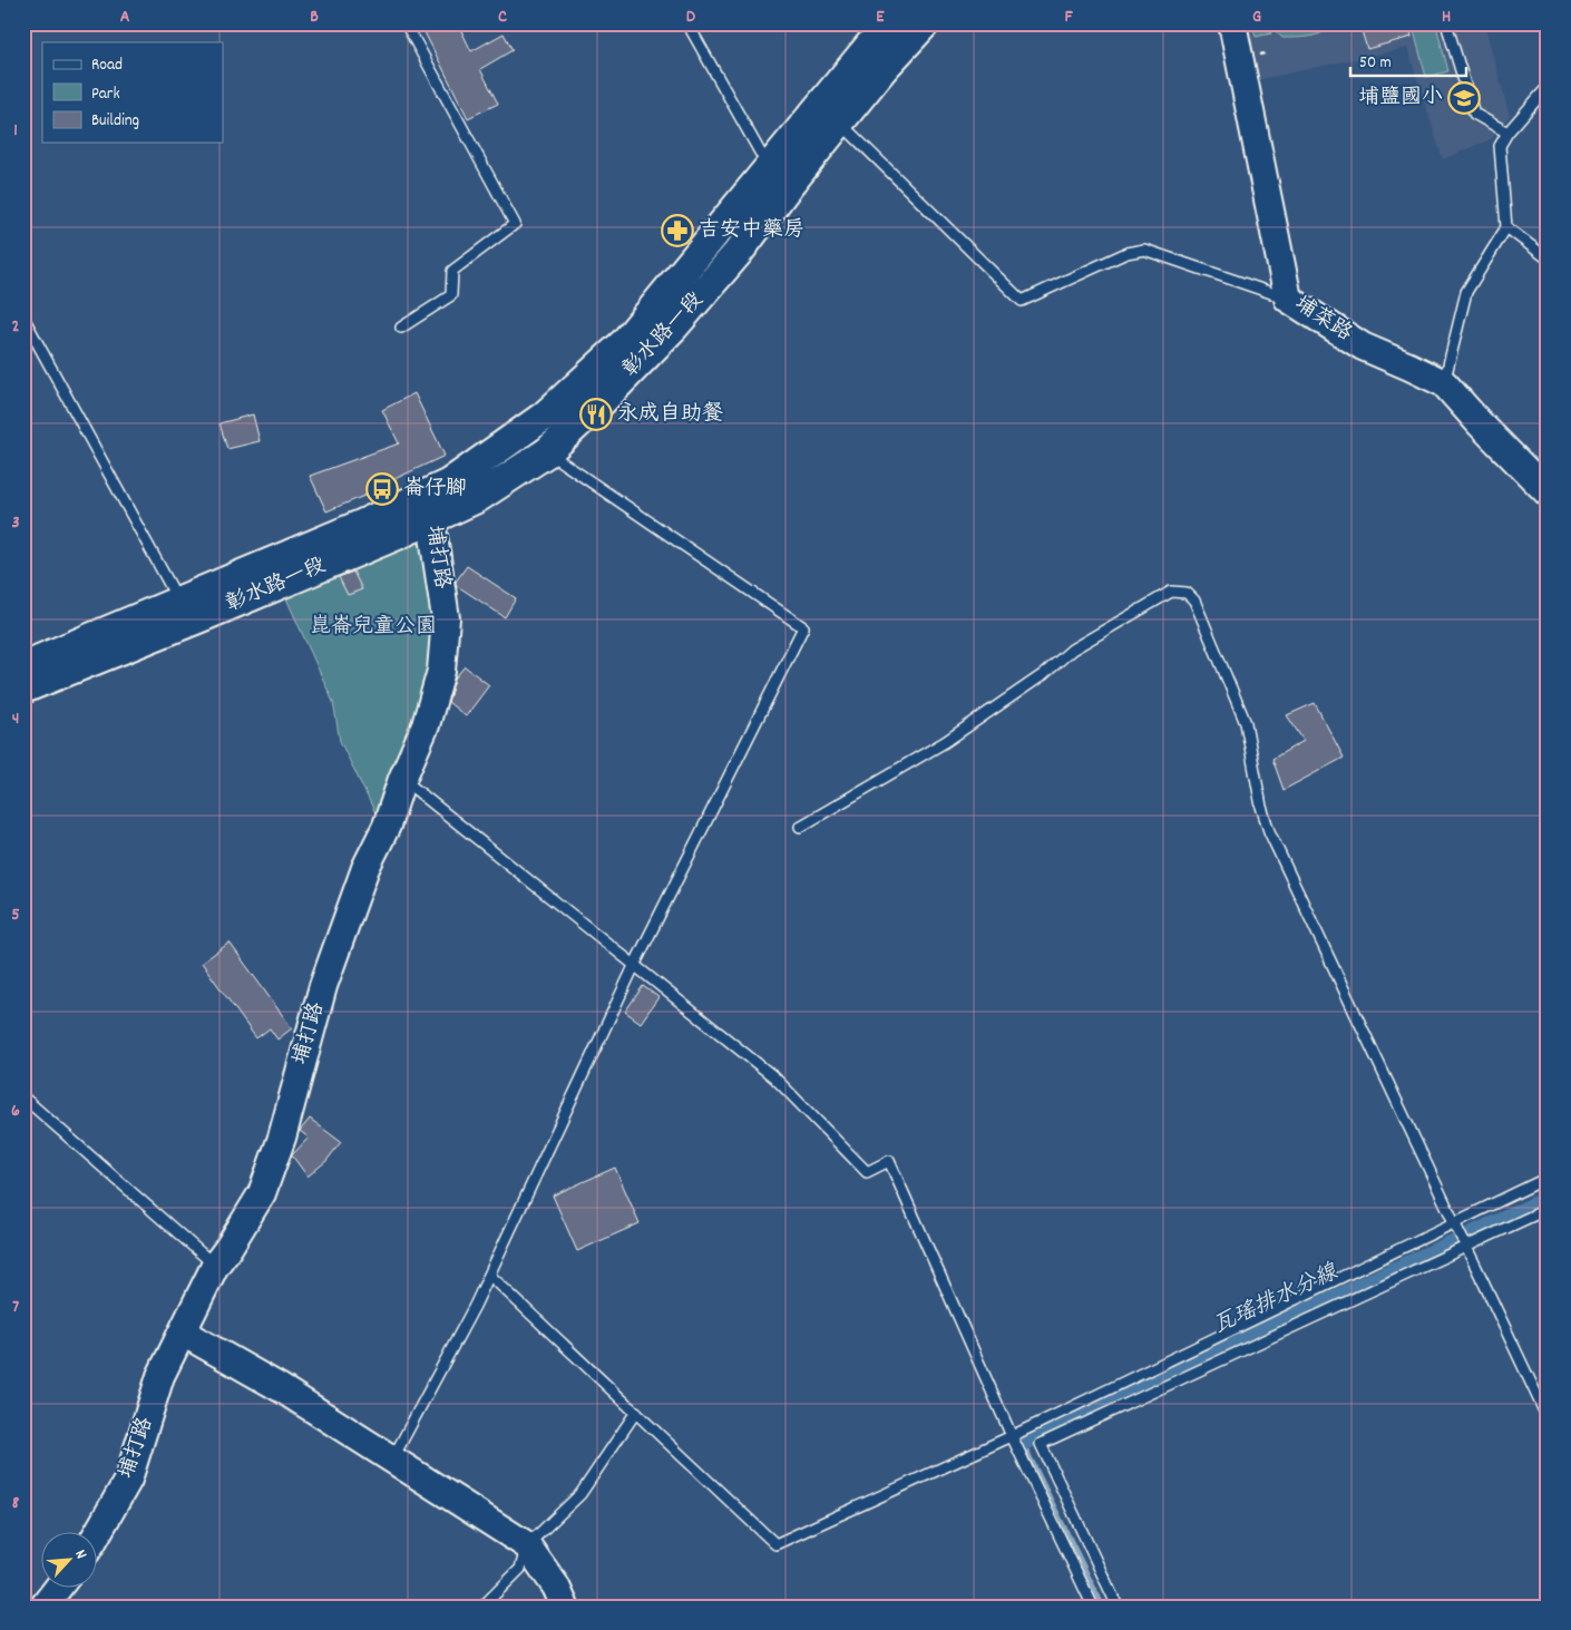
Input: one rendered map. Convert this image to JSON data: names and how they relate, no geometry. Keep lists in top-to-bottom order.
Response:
{
  "streets": {
    "main road": ["彰水路一段"],
    "street": ["埔菜路", "埔打路"]
  },
  "crossings": [
    ["彰水路一段", "埔打路"]
  ],
  "water": ["瓦瑤排水分線"],
  "parks": ["崑崙兒童公園"],
  "places": {
    "school or university": ["埔鹽國小"],
    "pharmacy": ["吉安中藥房"],
    "restaurant": ["永成自助餐"],
    "bus stop": ["崙仔腳"]
  },
  "legend": ["Road", "Park", "Building"],
  "scale_bar": "50 m",
  "north": "top right",
  "grid": {
    "columns": [
      "A",
      "B",
      "C",
      "D",
      "E",
      "F",
      "G",
      "H"
    ],
    "rows": [
      "1",
      "2",
      "3",
      "4",
      "5",
      "6",
      "7",
      "8"
    ]
  }
}
